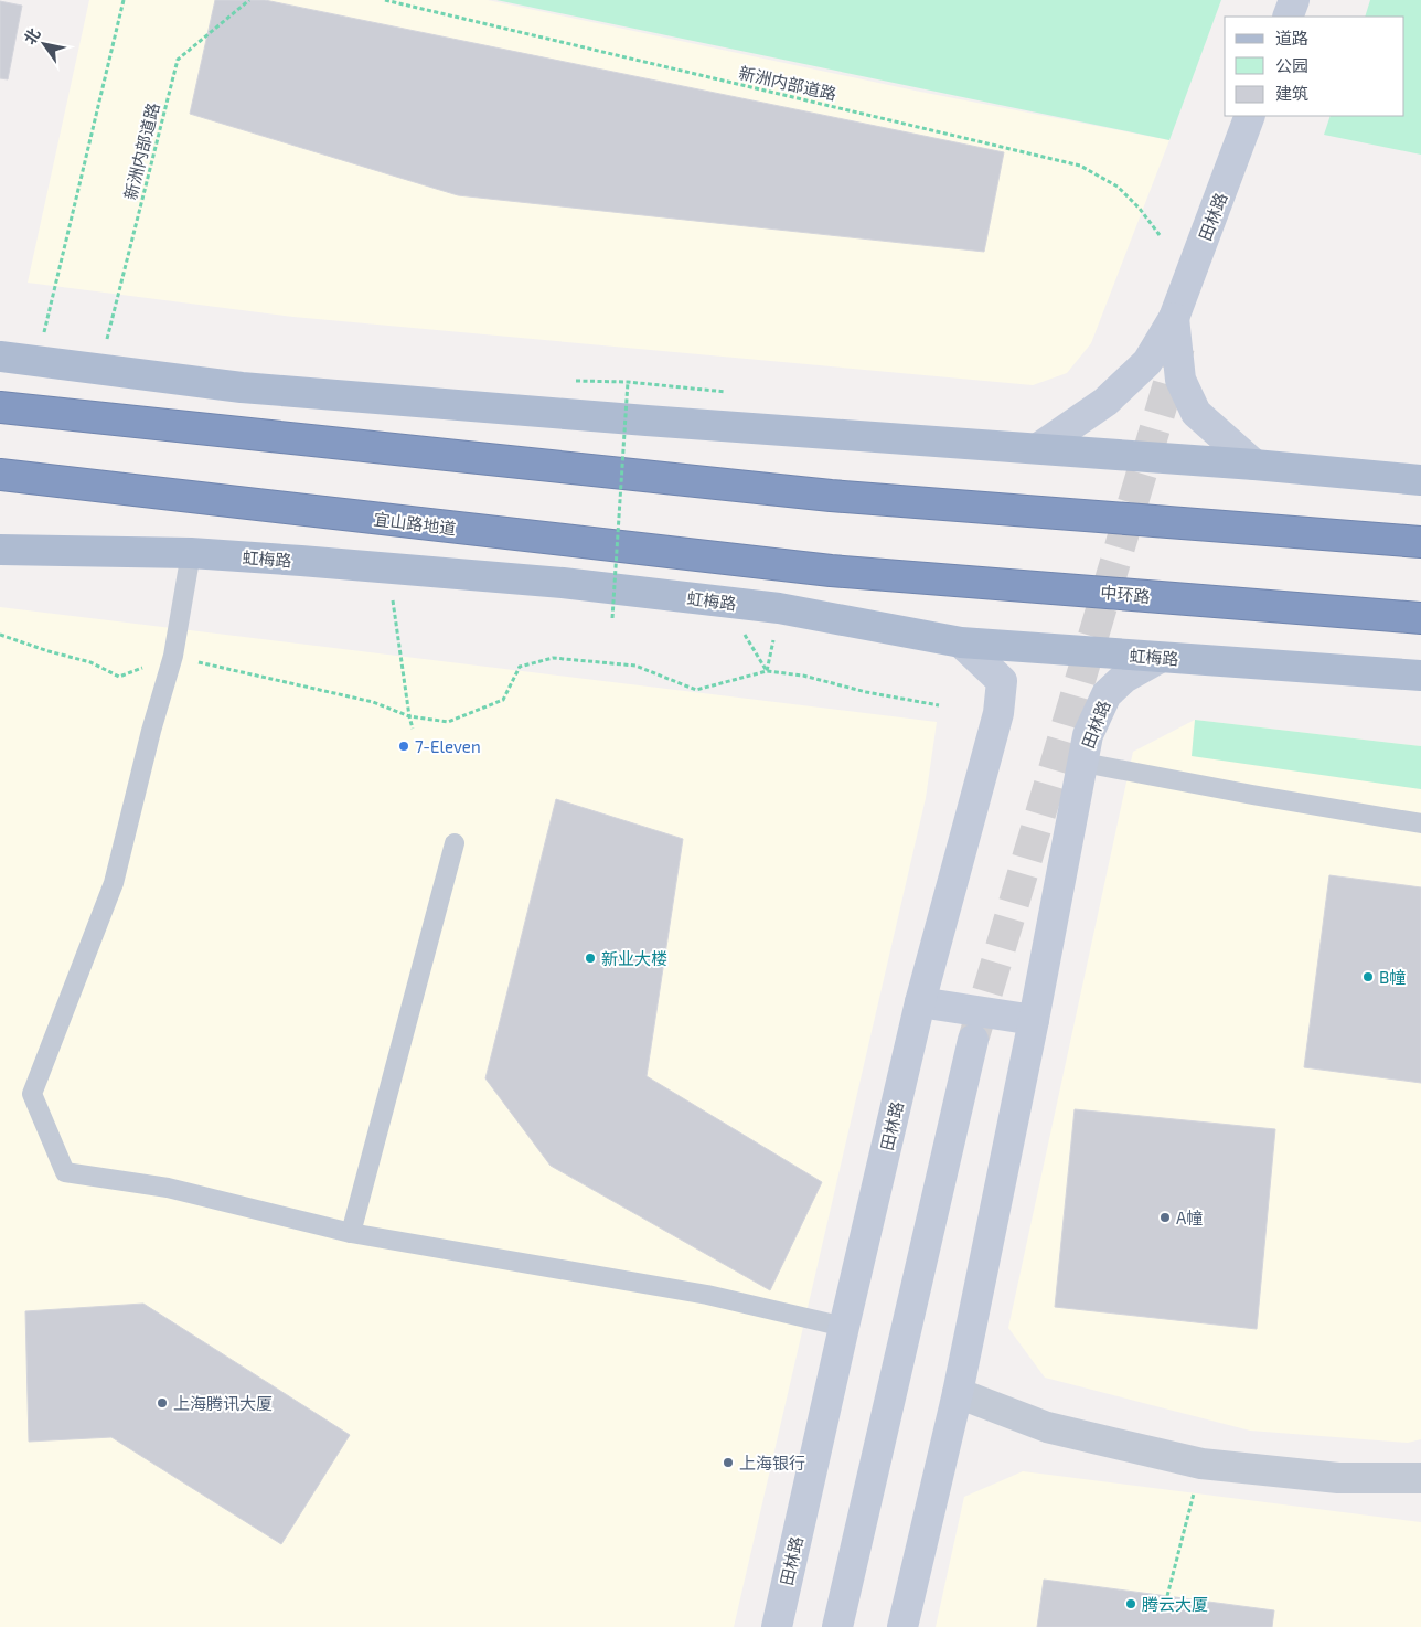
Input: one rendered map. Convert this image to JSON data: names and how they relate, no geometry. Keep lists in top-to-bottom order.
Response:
{
  "streets": {
    "highway": ["宜山路地道", "中环路"],
    "main road": ["虹梅路"],
    "street": ["田林路"],
    "path": ["新洲内部道路"]
  },
  "crossings": [
    ["田林路", "虹梅路"],
    ["宜山路地道", "中环路"]
  ],
  "places": [
    "7-Eleven",
    "新业大楼",
    "B幢",
    "A幢",
    "上海腾讯大厦",
    "上海银行",
    "腾云大厦"
  ],
  "legend": ["道路", "公园", "建筑"],
  "north": "top left"
}
